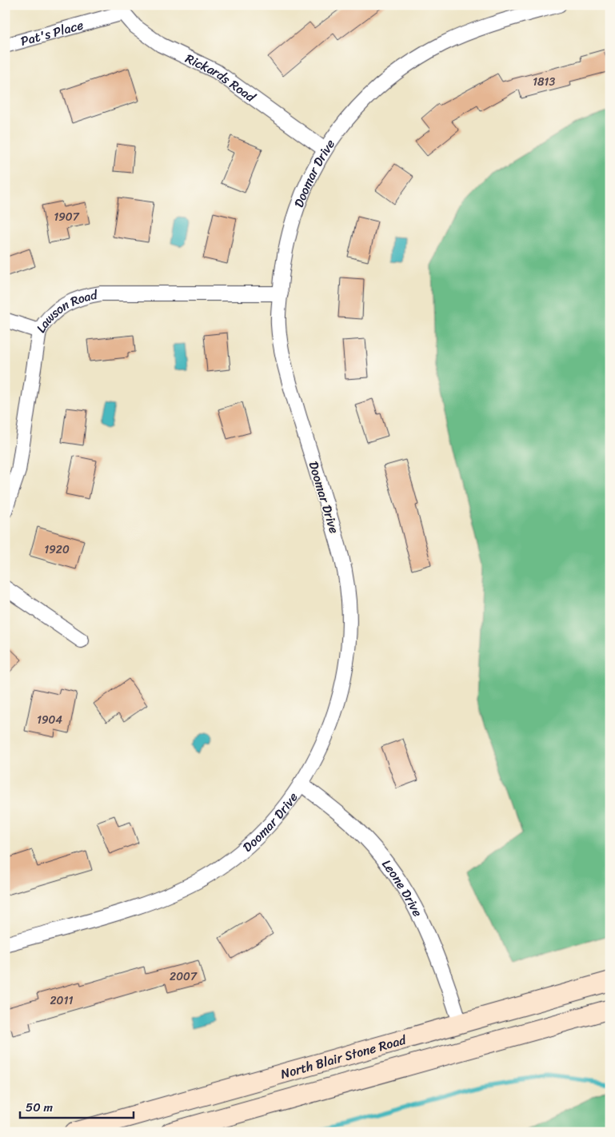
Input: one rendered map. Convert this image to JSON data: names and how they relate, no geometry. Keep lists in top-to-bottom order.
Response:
{
  "streets": {
    "main road": ["North Blair Stone Road"],
    "street": [
      "Pat's Place",
      "Rickards Road",
      "Doomar Drive",
      "Lawson Road",
      "Leone Drive"
    ]
  },
  "crossings": [
    ["Pat's Place", "Rickards Road"],
    ["Rickards Road", "Doomar Drive"],
    ["Doomar Drive", "Lawson Road"],
    ["Doomar Drive", "Leone Drive"],
    ["Leone Drive", "North Blair Stone Road"]
  ],
  "house_numbers": [
    "1813",
    "1907",
    "1920",
    "1904",
    "2007",
    "2011"
  ],
  "scale_bar": "50 m"
}
